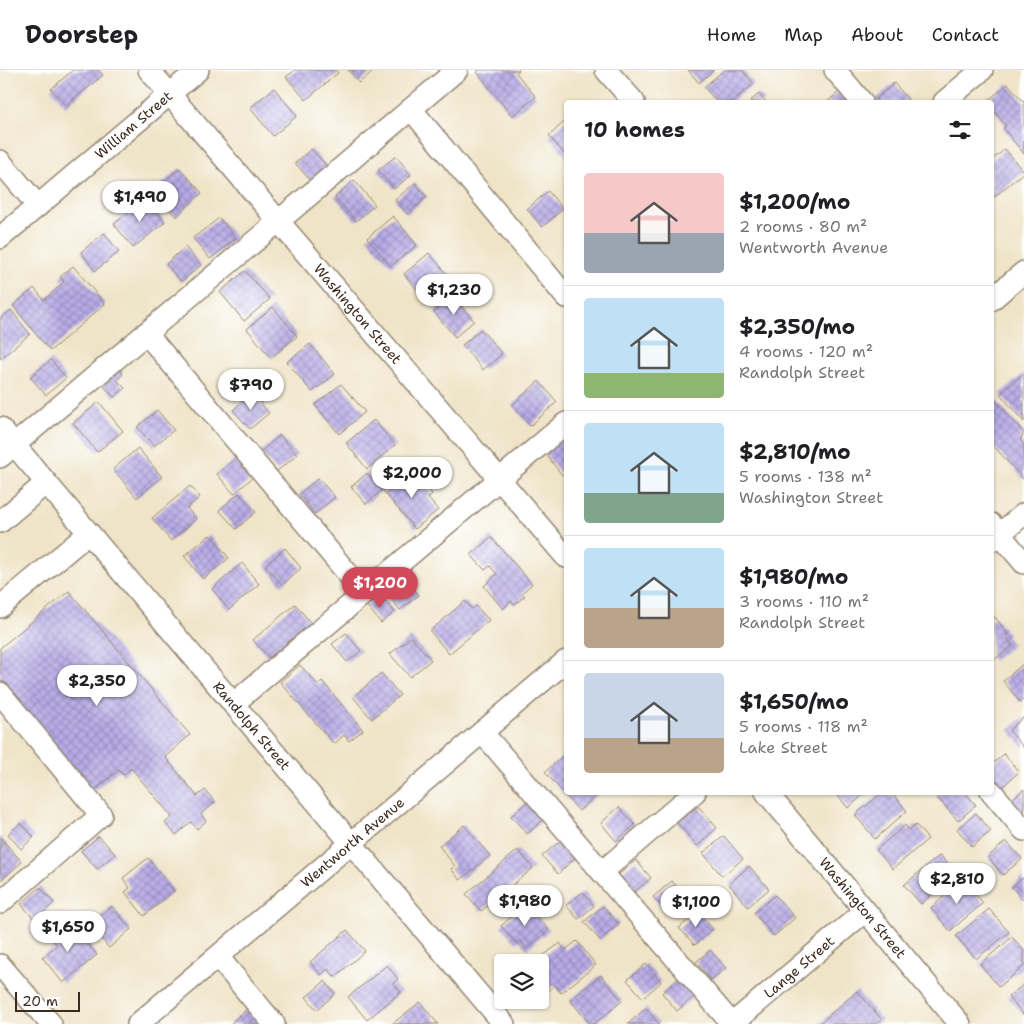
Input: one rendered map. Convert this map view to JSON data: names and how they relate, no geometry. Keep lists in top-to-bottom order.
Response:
{
  "streets": {
    "street": [
      "William Street",
      "Washington Street",
      "Randolph Street",
      "Wentworth Avenue",
      "Lange Street"
    ]
  },
  "crossings": [
    ["William Street", "Washington Street"],
    ["Washington Street", "Lange Street"],
    ["Randolph Street", "Wentworth Avenue"]
  ],
  "scale_bar": "20 m",
  "page": {
    "header": "Doorstep",
    "nav": [
      "Home",
      "Map",
      "About",
      "Contact"
    ],
    "heading": "10 homes",
    "list": [
      {
        "name": "$1,200/mo",
        "note": "2 rooms · 80 m² · Wentworth Avenue"
      },
      {
        "name": "$2,350/mo",
        "note": "4 rooms · 120 m² · Randolph Street"
      },
      {
        "name": "$2,810/mo",
        "note": "5 rooms · 138 m² · Washington Street"
      },
      {
        "name": "$1,980/mo",
        "note": "3 rooms · 110 m² · Randolph Street"
      },
      {
        "name": "$1,650/mo",
        "note": "5 rooms · 118 m² · Lake Street"
      }
    ],
    "price": [
      "$1,490",
      "$1,230",
      "$790",
      "$2,000",
      "$1,200",
      "$2,350",
      "$2,810",
      "$1,980",
      "$1,100",
      "$1,650"
    ],
    "scale": "20 m"
  }
}
